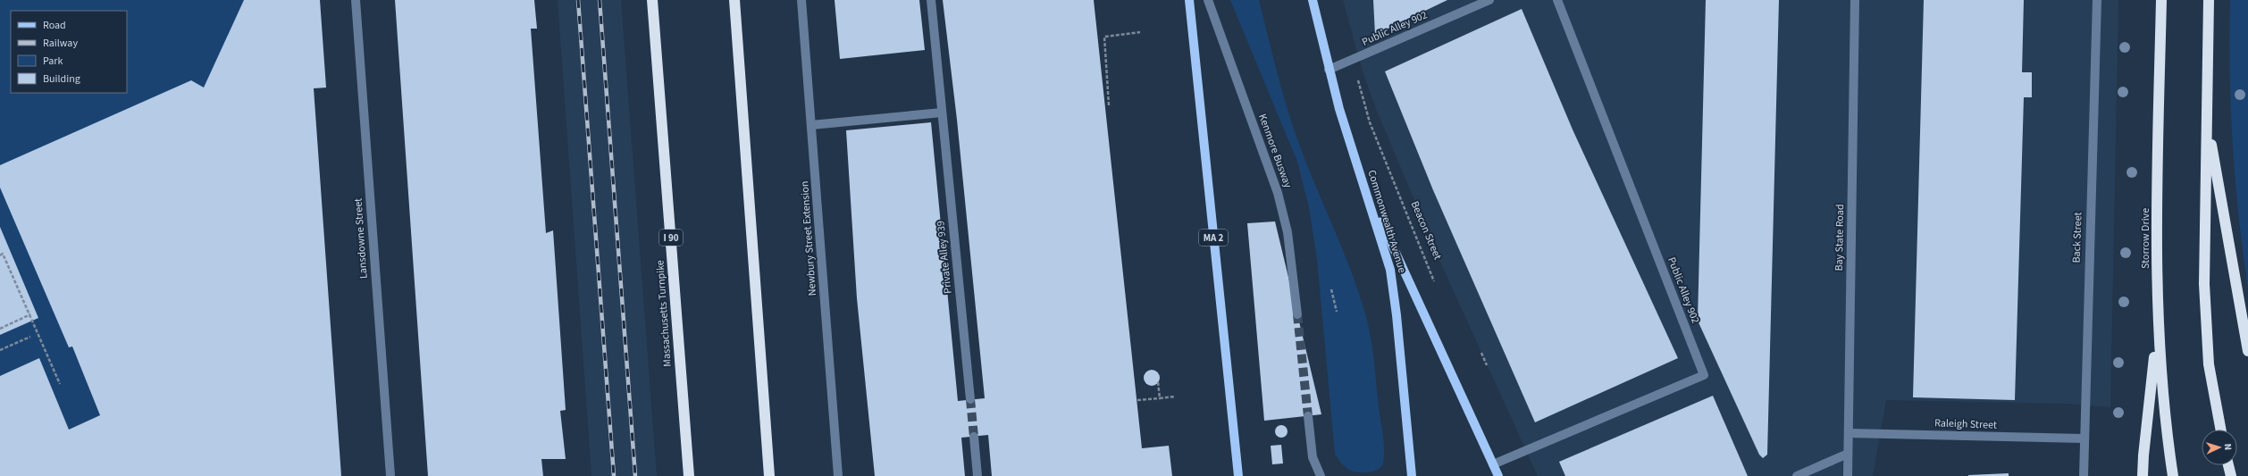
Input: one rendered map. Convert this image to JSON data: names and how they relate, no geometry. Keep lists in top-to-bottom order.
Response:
{
  "streets": {
    "highway": ["I 90", "Storrow Drive", "Massachusetts Turnpike"],
    "main road": ["Commonwealth Avenue", "MA 2"],
    "street": [
      "Public Alley 902",
      "Kenmore Busway",
      "Bay State Road",
      "Back Street",
      "Lansdowne Street",
      "Newbury Street Extension",
      "Private Alley 939",
      "Raleigh Street"
    ],
    "path": ["Beacon Street"]
  },
  "crossings": [
    ["Public Alley 902", "Commonwealth Avenue"],
    ["Public Alley 902", "Beacon Street"],
    ["Bay State Road", "Raleigh Street"],
    ["Back Street", "Raleigh Street"]
  ],
  "legend": [
    "Road",
    "Railway",
    "Park",
    "Building"
  ],
  "north": "right"
}
